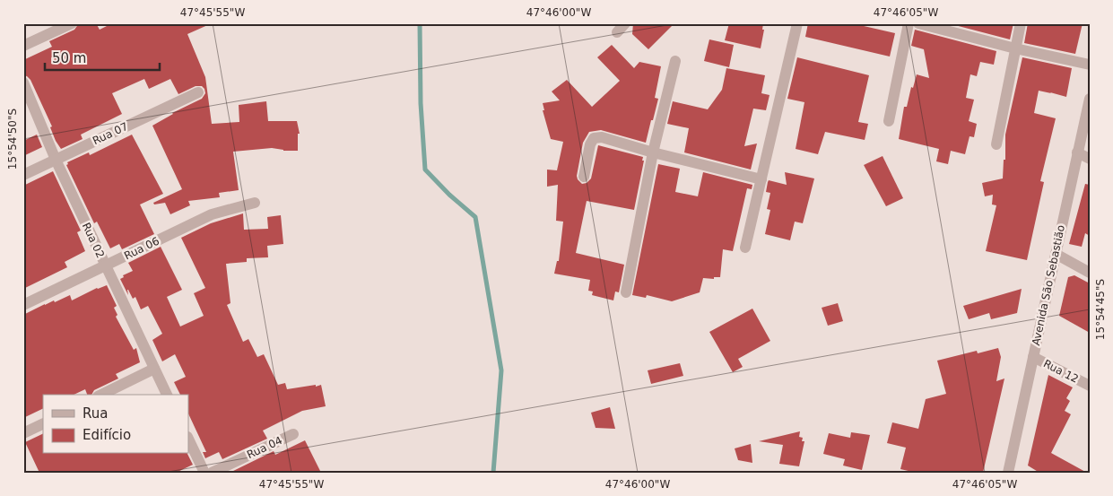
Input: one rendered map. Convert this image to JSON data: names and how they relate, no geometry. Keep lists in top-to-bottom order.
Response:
{
  "streets": {
    "street": [
      "Rua 07",
      "Rua 02",
      "Rua 06",
      "Avenida São Sebastião",
      "Rua 12",
      "Rua 04"
    ]
  },
  "crossings": [
    ["Rua 07", "Rua 02"],
    ["Rua 02", "Rua 06"],
    ["Avenida São Sebastião", "Rua 12"]
  ],
  "legend": ["Rua", "Edifício"],
  "scale_bar": "50 m",
  "coordinates": [
    "47°45'55\"W",
    "47°46'00\"W",
    "47°46'05\"W",
    "15°54'50\"S",
    "15°54'45\"S"
  ]
}
